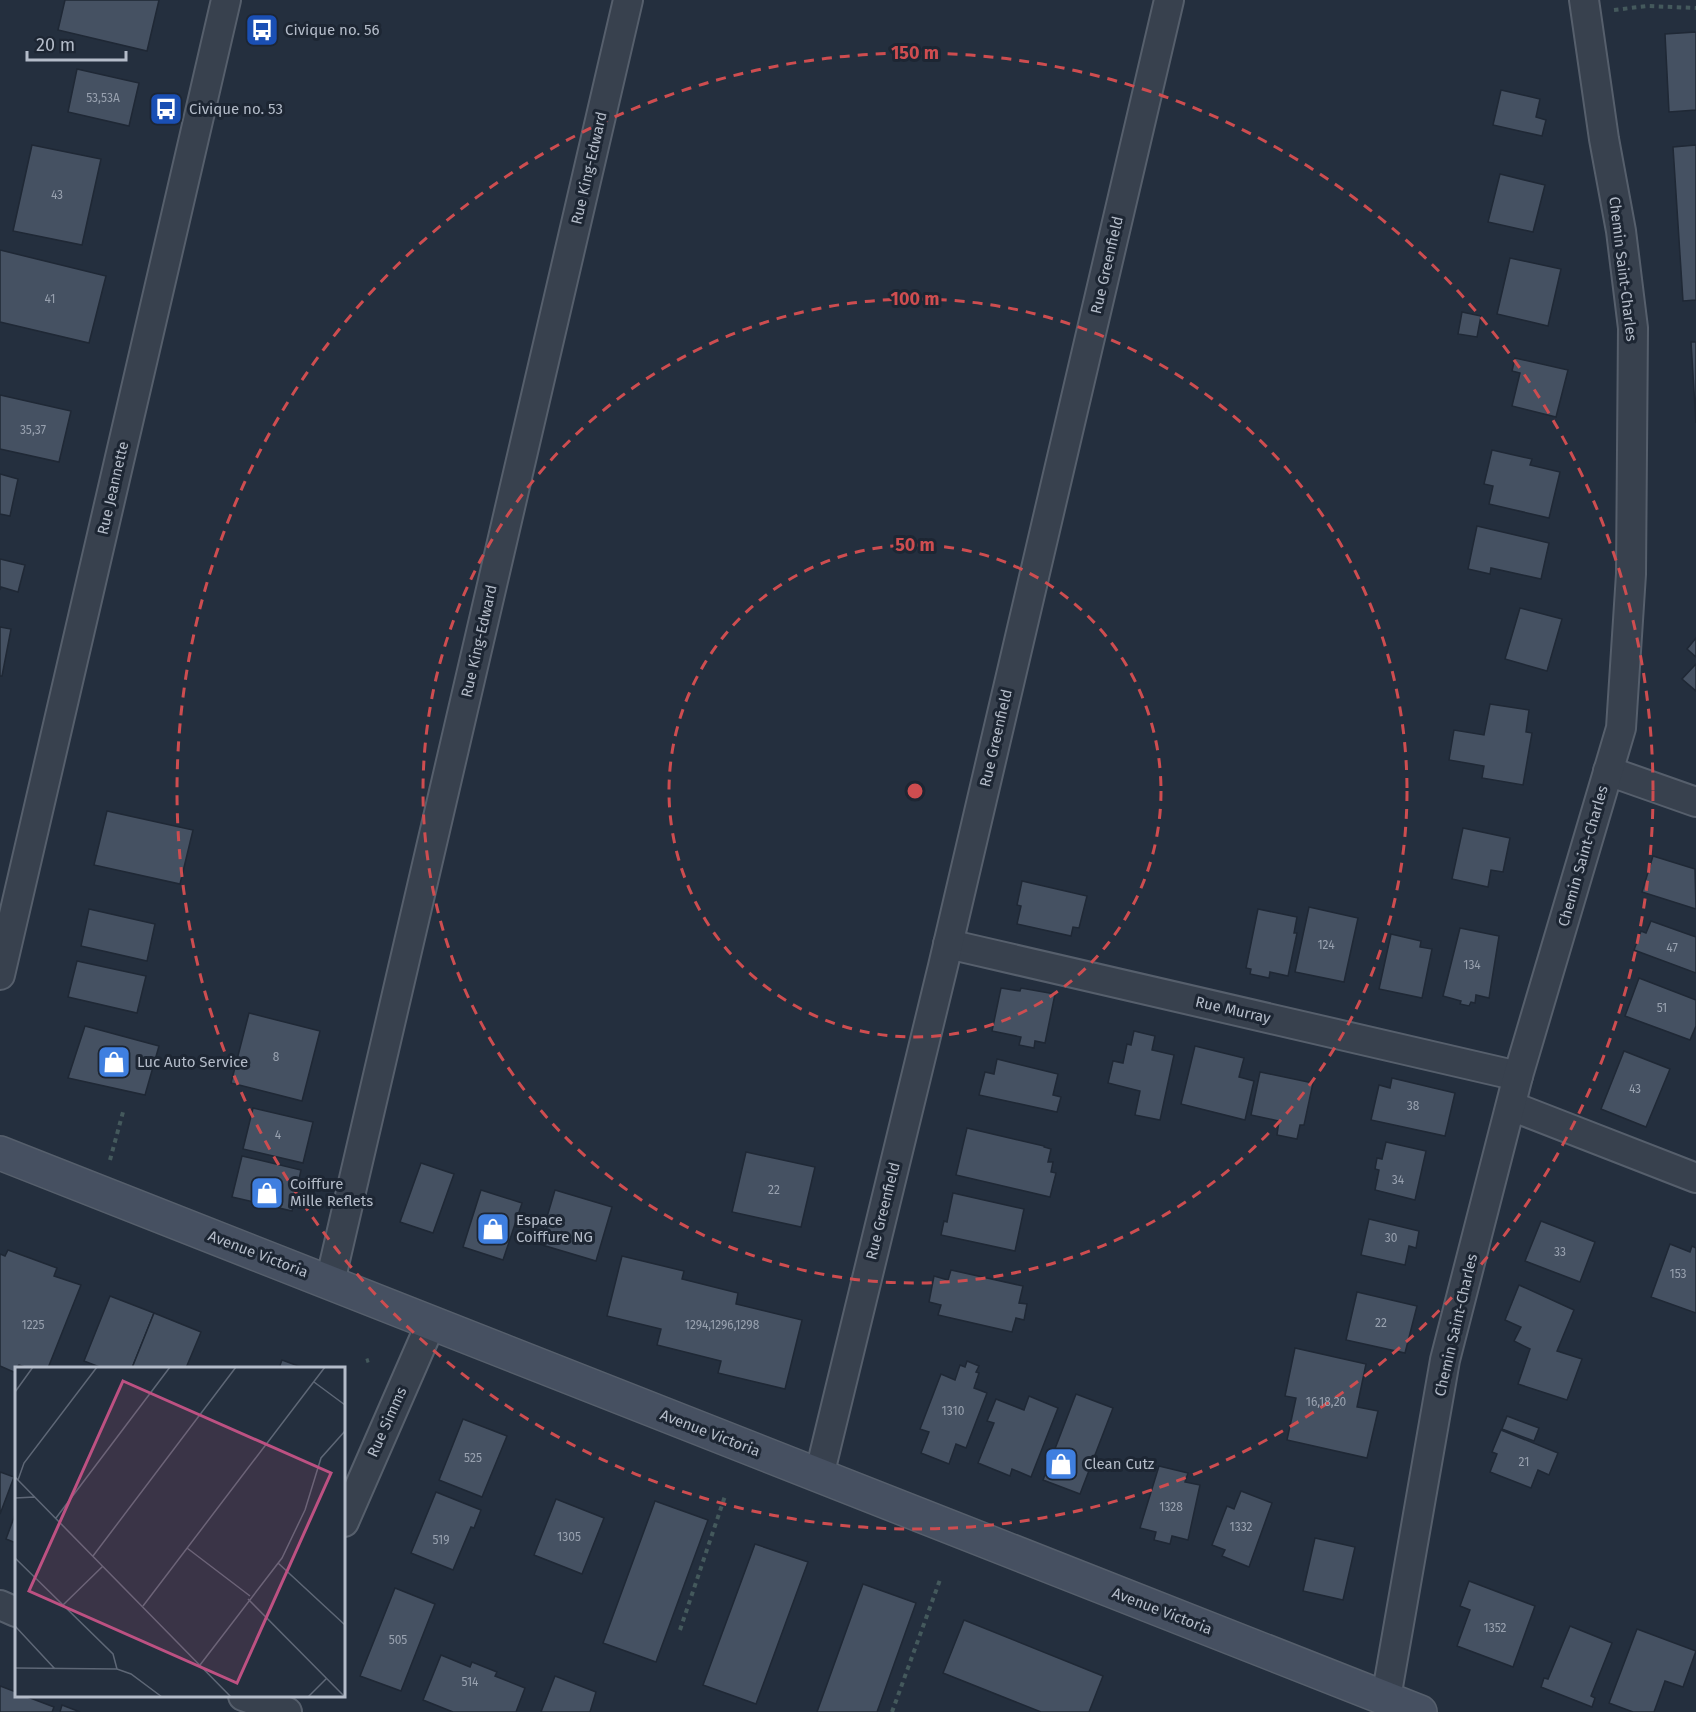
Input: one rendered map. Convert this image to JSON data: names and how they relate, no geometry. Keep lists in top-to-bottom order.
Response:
{
  "streets": {
    "street": [
      "Rue King-Edward",
      "Rue Greenfield",
      "Chemin Saint-Charles",
      "Rue Jeannette",
      "Rue Murray",
      "Avenue Victoria",
      "Rue Simms"
    ]
  },
  "crossings": [
    ["Rue King-Edward", "Avenue Victoria"],
    ["Rue Greenfield", "Rue Murray"],
    ["Rue Greenfield", "Avenue Victoria"],
    ["Chemin Saint-Charles", "Rue Murray"],
    ["Chemin Saint-Charles", "Avenue Victoria"],
    ["Avenue Victoria", "Rue Simms"]
  ],
  "places": {
    "bus stop": ["Civique no. 56", "Civique no. 53"],
    "shop": [
      "Luc Auto Service",
      "Coiffure Mille Reflets",
      "Espace Coiffure NG",
      "Clean Cutz"
    ]
  },
  "house_numbers": [
    "53,53A",
    "43",
    "41",
    "35,37",
    "124",
    "47",
    "134",
    "51",
    "8",
    "43",
    "38",
    "4",
    "34",
    "22",
    "30",
    "33",
    "153",
    "22",
    "1225",
    "1294,1296,1298",
    "16,18,20",
    "1310",
    "525",
    "21",
    "1328",
    "1332",
    "1305",
    "519",
    "1352",
    "505",
    "514"
  ],
  "scale_bar": "20 m",
  "rings": ["150 m", "100 m", "50 m"]
}
